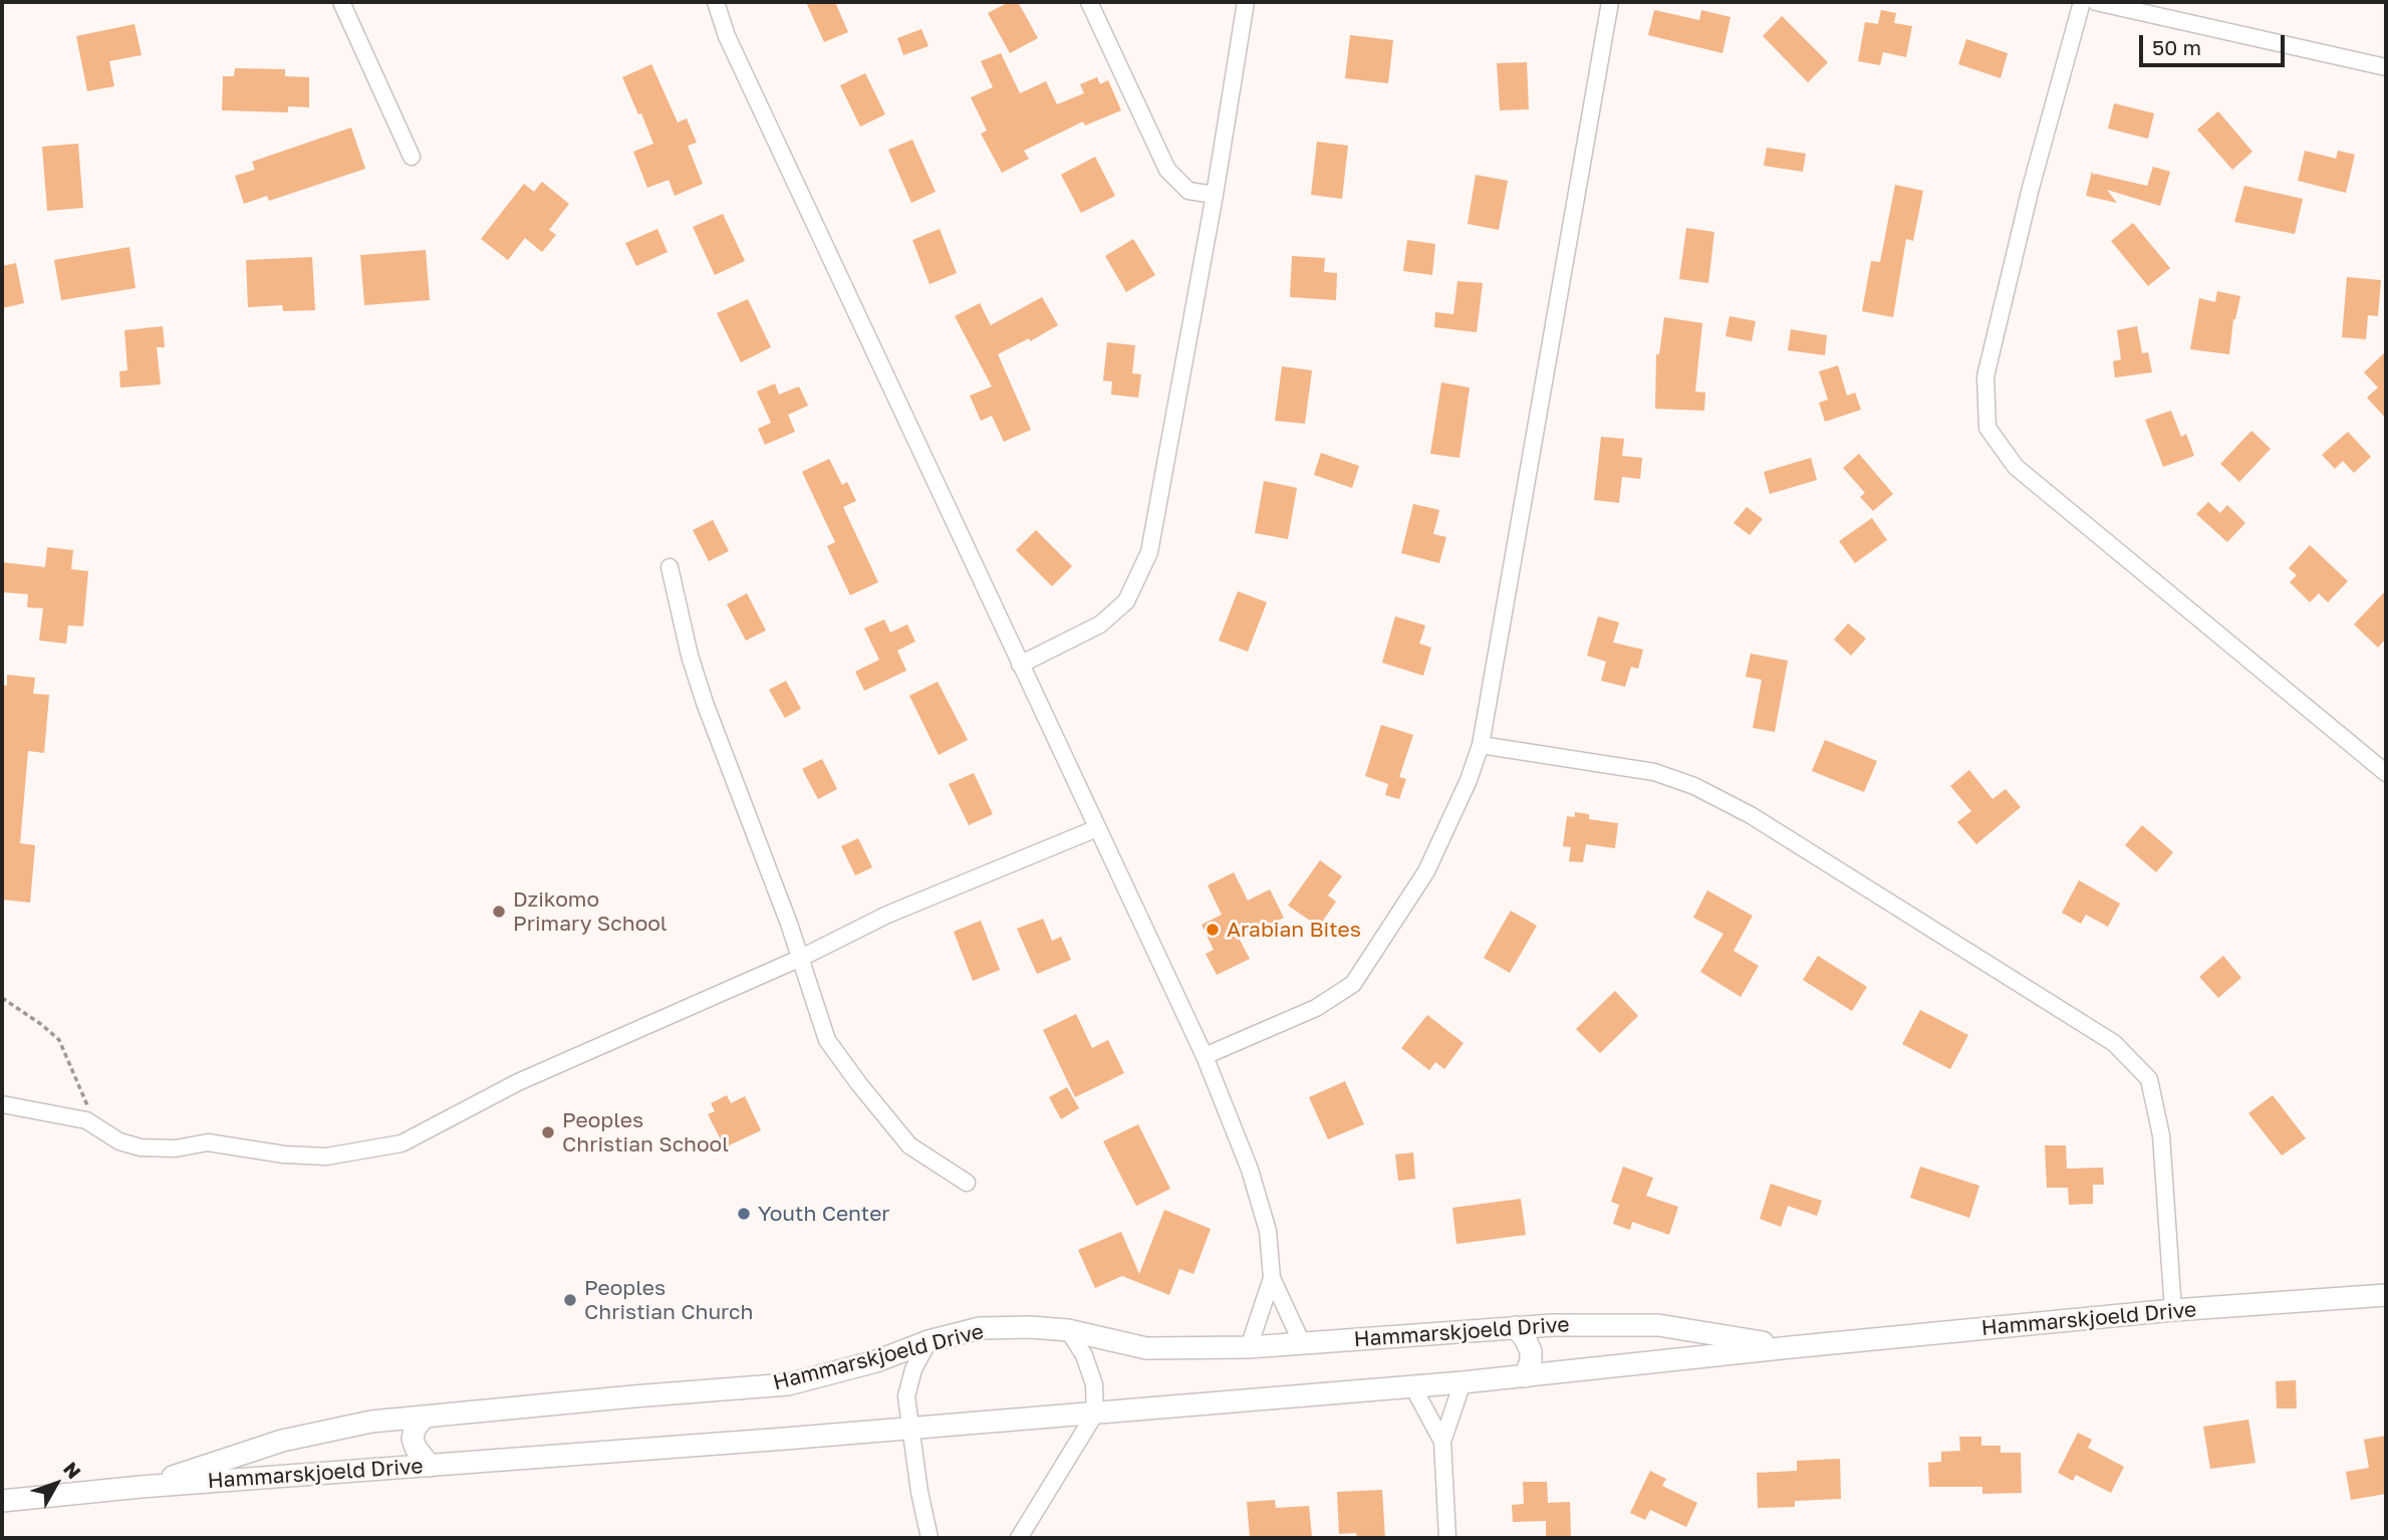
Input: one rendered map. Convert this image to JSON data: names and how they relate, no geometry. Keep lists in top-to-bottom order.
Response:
{
  "streets": {
    "main road": ["Hammarskjoeld Drive"]
  },
  "places": [
    "Dzikomo Primary School",
    "Arabian Bites",
    "Peoples Christian School",
    "Youth Center",
    "Peoples Christian Church"
  ],
  "scale_bar": "50 m",
  "north": "top right"
}
